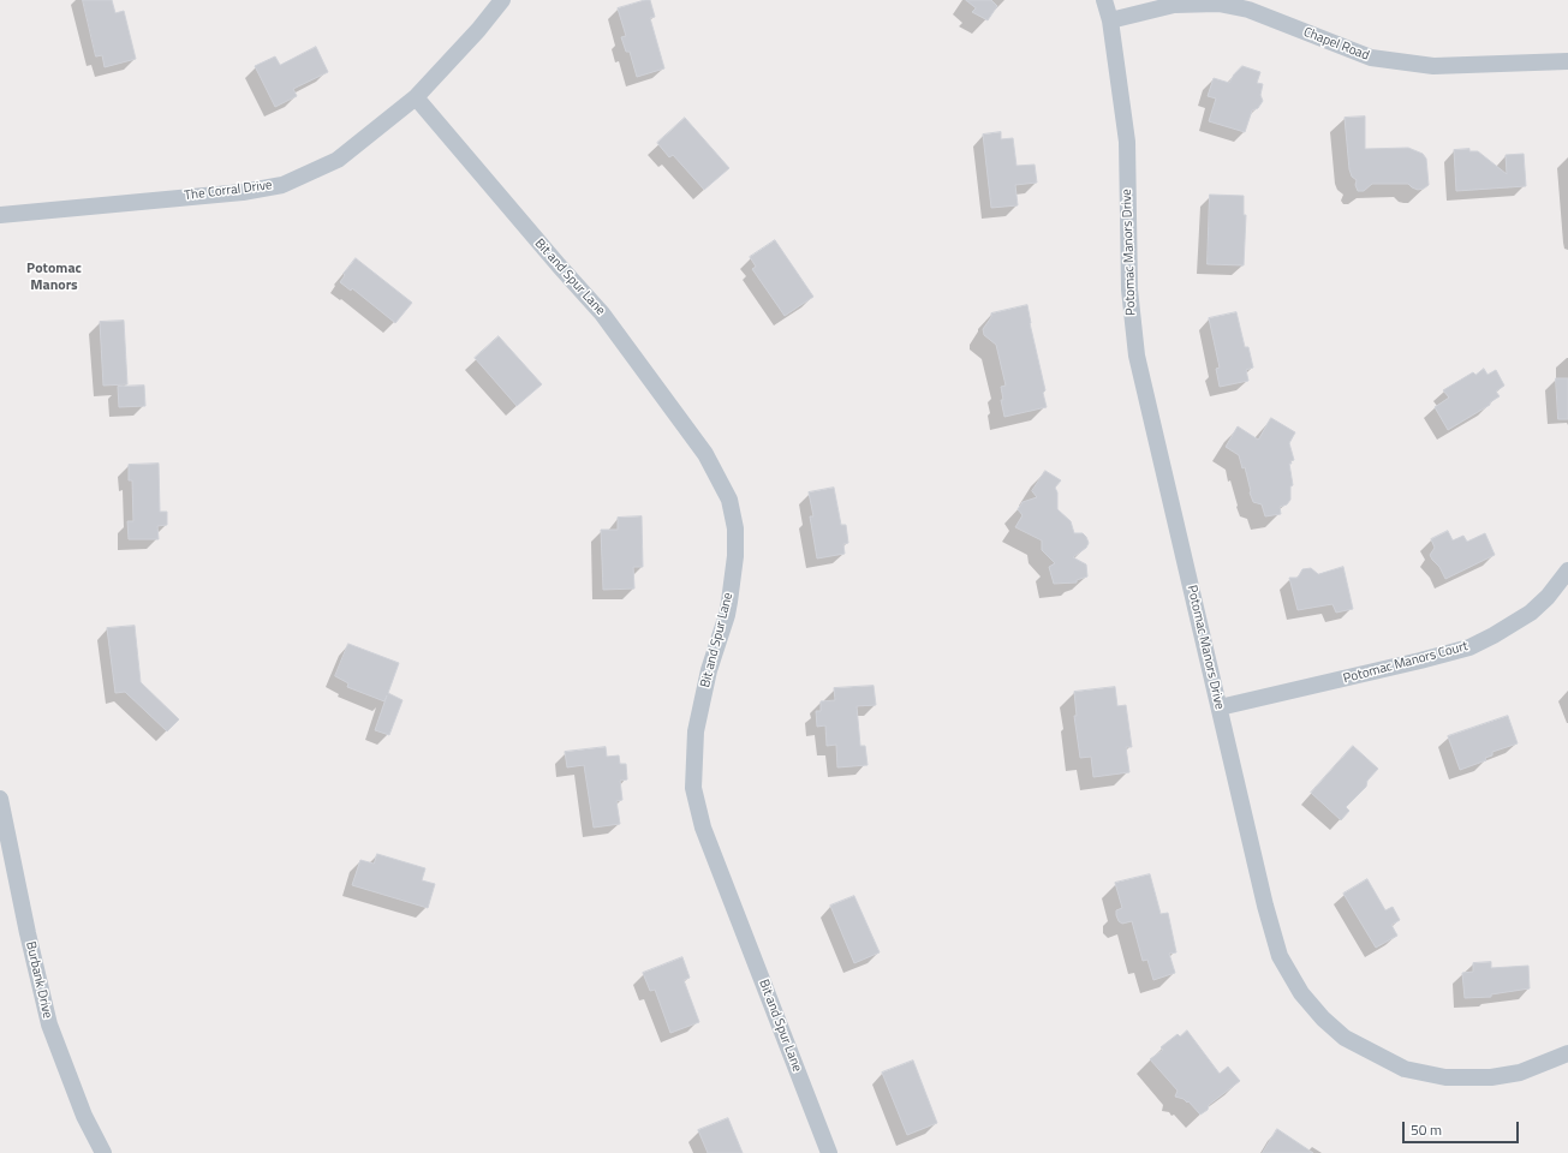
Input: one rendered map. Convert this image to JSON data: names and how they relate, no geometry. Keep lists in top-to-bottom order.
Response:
{
  "streets": {
    "street": [
      "Chapel Road",
      "The Corral Drive",
      "Potomac Manors Drive",
      "Bit and Spur Lane",
      "Potomac Manors Court",
      "Burbank Drive"
    ]
  },
  "crossings": [
    ["Chapel Road", "Potomac Manors Drive"],
    ["The Corral Drive", "Bit and Spur Lane"],
    ["Potomac Manors Drive", "Potomac Manors Court"]
  ],
  "districts": ["Potomac Manors"],
  "scale_bar": "50 m"
}
